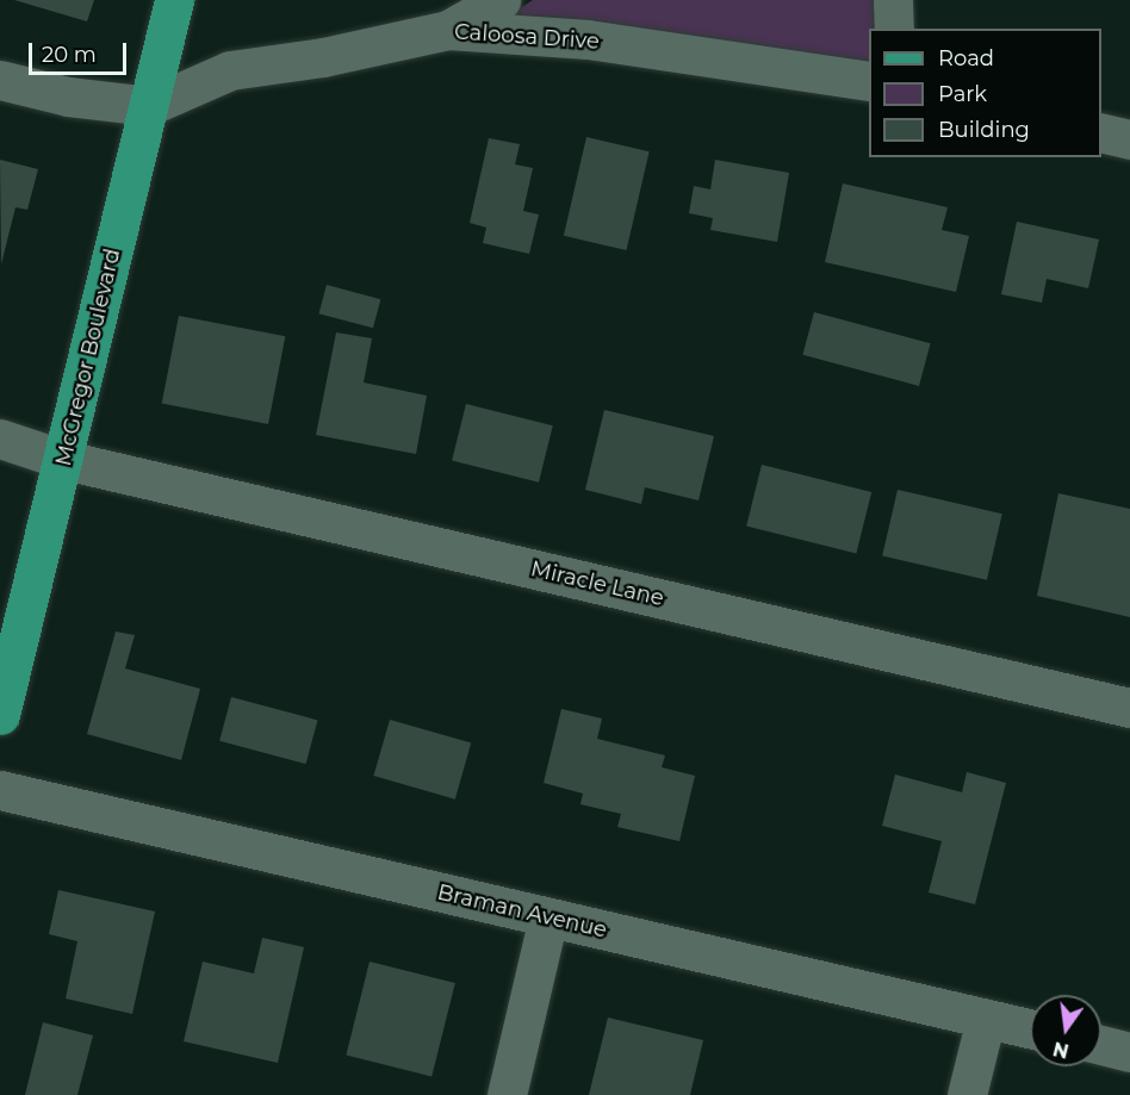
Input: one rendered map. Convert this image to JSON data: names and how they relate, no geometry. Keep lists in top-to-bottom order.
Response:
{
  "streets": {
    "main road": ["McGregor Boulevard"],
    "street": ["Caloosa Drive", "Miracle Lane", "Braman Avenue"]
  },
  "crossings": [
    ["Caloosa Drive", "McGregor Boulevard"],
    ["McGregor Boulevard", "Miracle Lane"]
  ],
  "legend": ["Road", "Park", "Building"],
  "scale_bar": "20 m",
  "north": "bottom"
}
